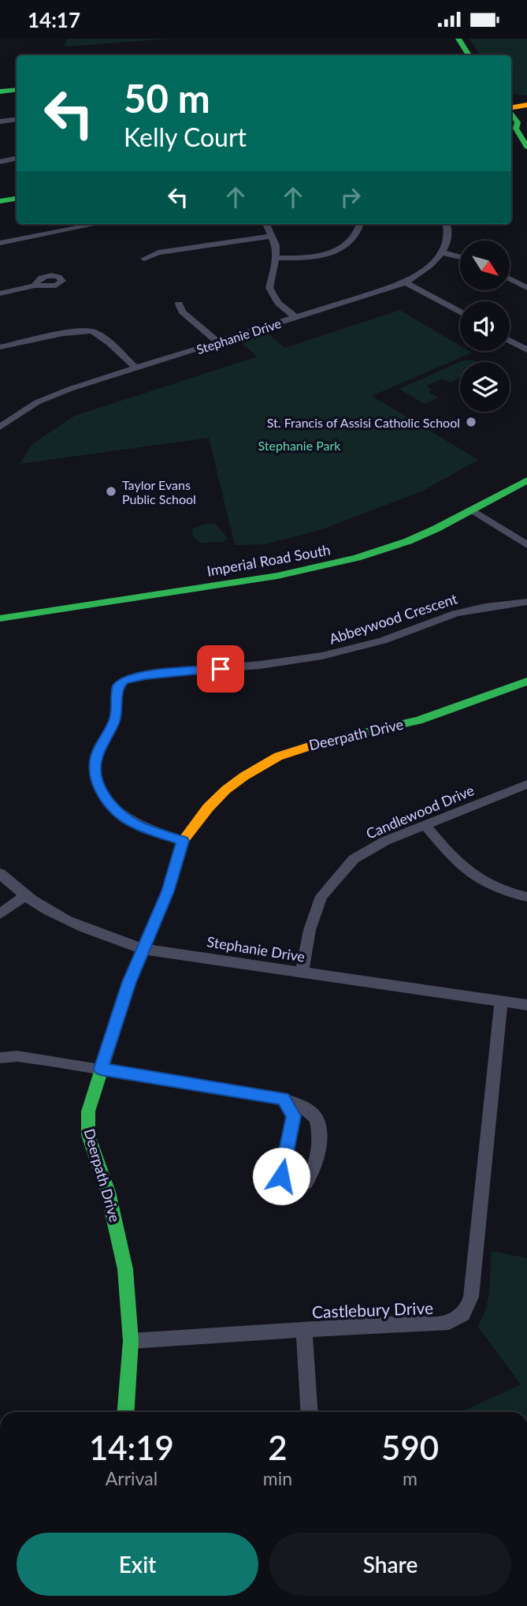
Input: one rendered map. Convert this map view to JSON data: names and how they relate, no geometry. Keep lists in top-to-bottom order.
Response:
{
  "streets": {
    "street": [
      "Stephanie Drive",
      "Imperial Road South",
      "Abbeywood Crescent",
      "Deerpath Drive",
      "Candlewood Drive",
      "Castlebury Drive"
    ]
  },
  "crossings": [
    ["Stephanie Drive", "Deerpath Drive"],
    ["Stephanie Drive", "Candlewood Drive"],
    ["Stephanie Drive", "Castlebury Drive"],
    ["Abbeywood Crescent", "Deerpath Drive"],
    ["Deerpath Drive", "Castlebury Drive"]
  ],
  "parks": ["Stephanie Park"],
  "places": ["St. Francis of Assisi Catholic School", "Taylor Evans Public School"],
  "north": "bottom right",
  "page": {
    "status": "14:17",
    "turn": ["50 m", "Kelly Court"],
    "eta": [
      "14:19",
      "Arrival",
      "2",
      "min",
      "590",
      "m"
    ],
    "buttons": ["Exit", "Share"]
  }
}
